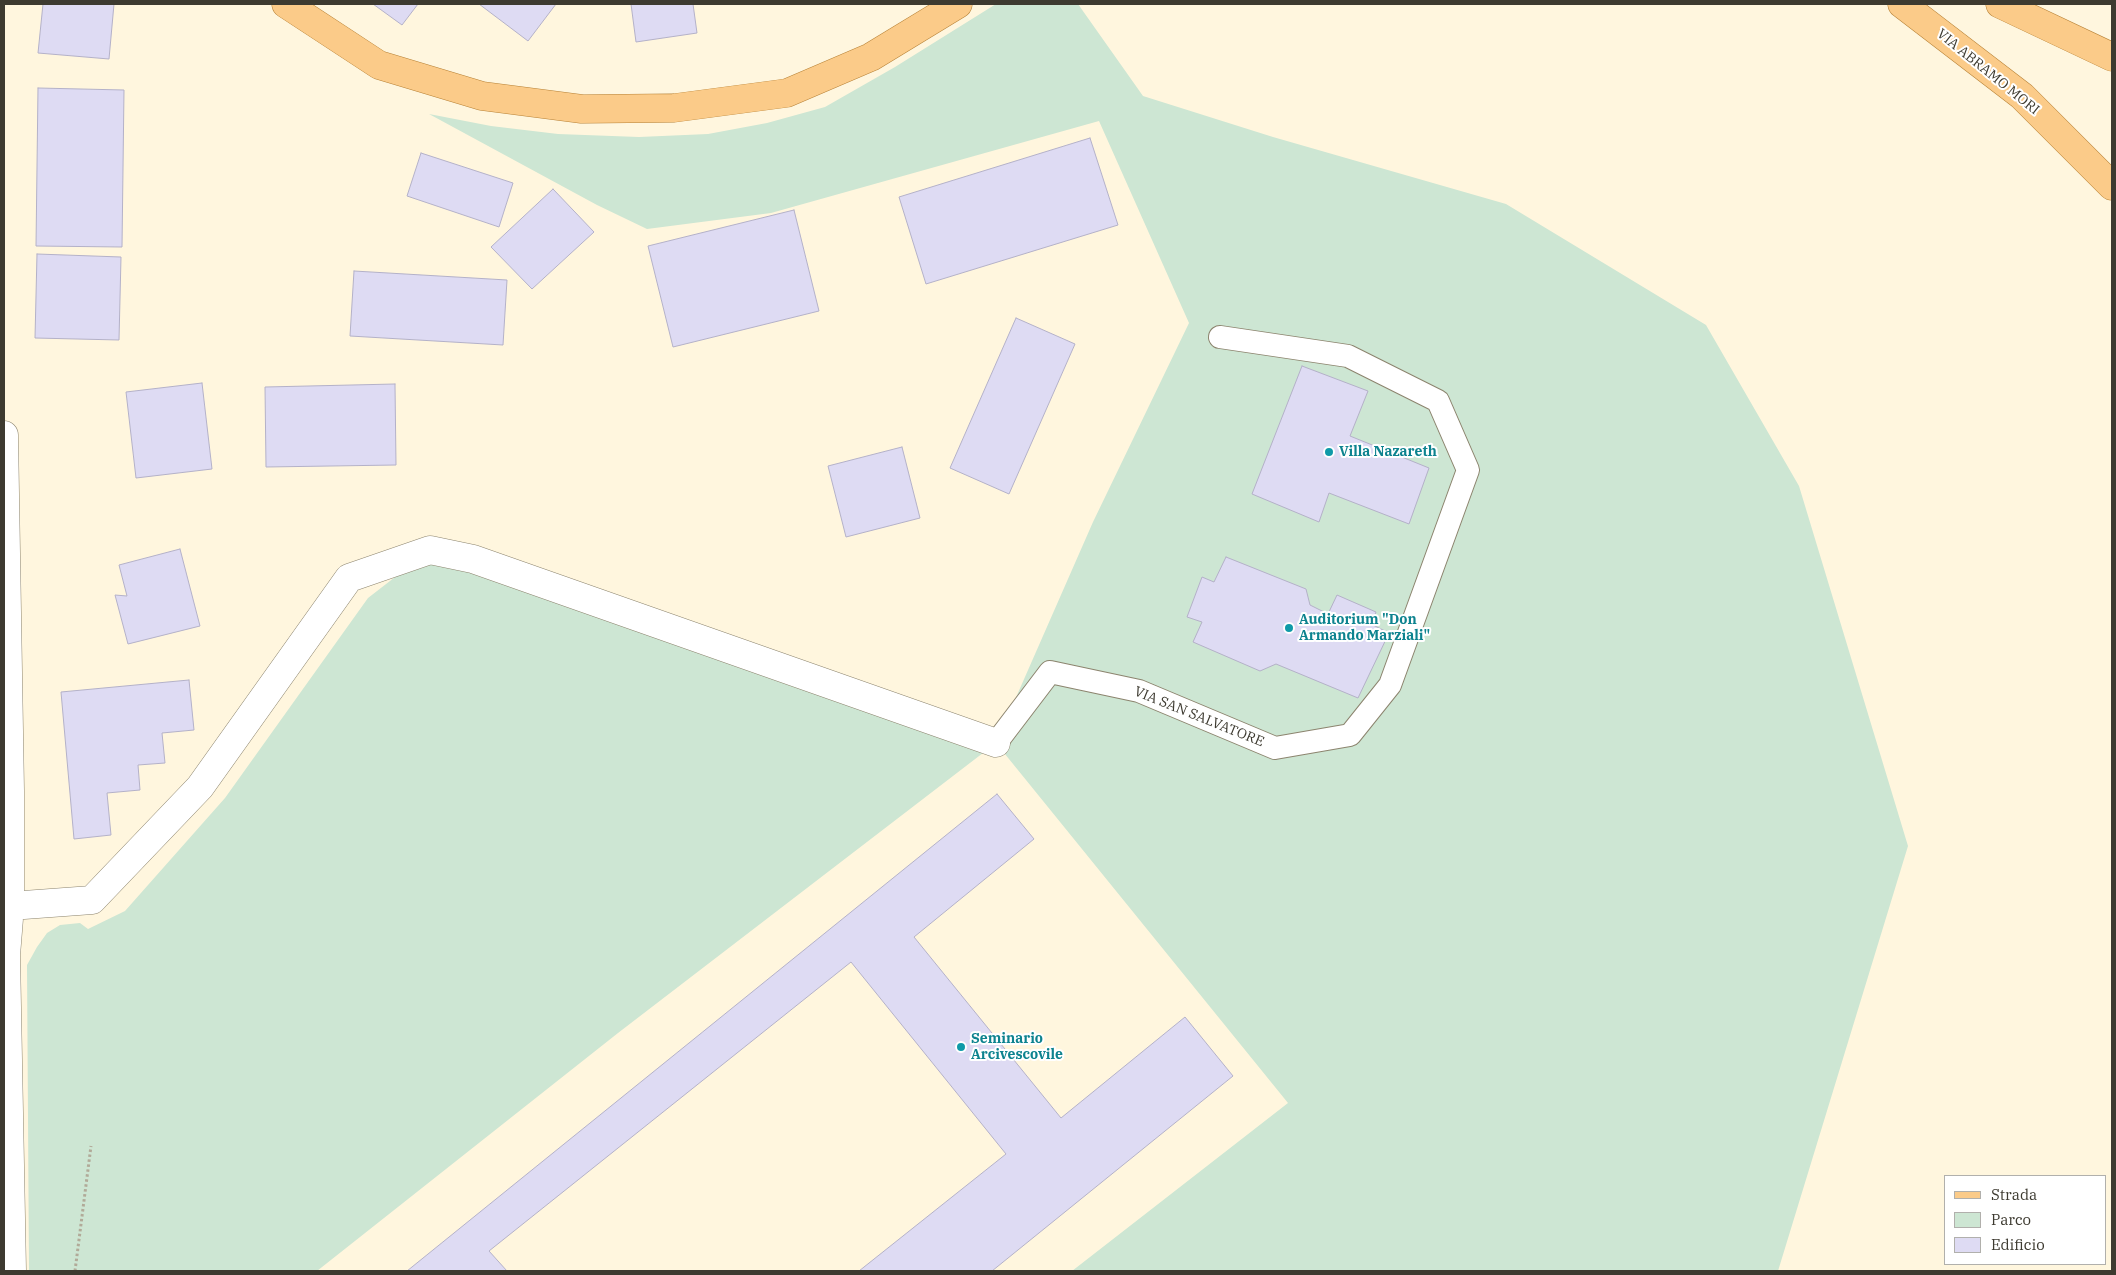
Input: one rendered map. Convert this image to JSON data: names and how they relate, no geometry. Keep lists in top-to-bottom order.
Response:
{
  "streets": {
    "main road": ["VIA ABRAMO MORI"],
    "lane": ["VIA SAN SALVATORE"]
  },
  "places": ["Villa Nazareth", "Auditorium \"Don Armando Marziali\"", "Seminario Arcivescovile"],
  "legend": ["Strada", "Parco", "Edificio"]
}
